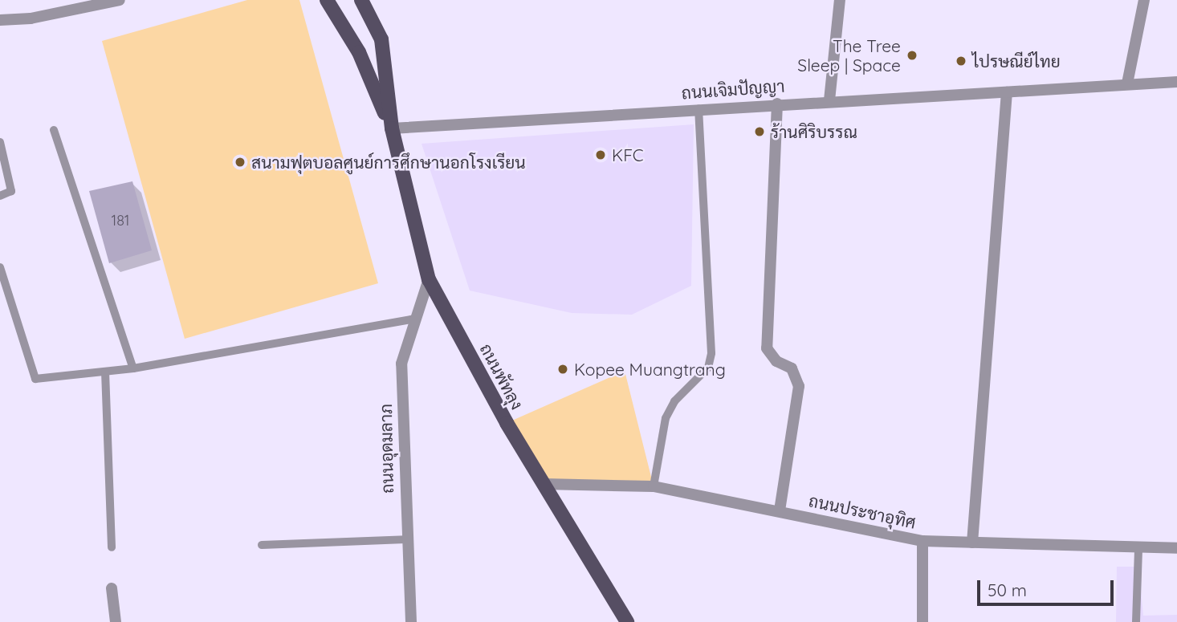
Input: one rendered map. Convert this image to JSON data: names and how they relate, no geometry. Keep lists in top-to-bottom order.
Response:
{
  "streets": {
    "main road": ["ถนนพัทลุง"],
    "street": ["ถนนเจิมปัญญา", "ถนนอุดมลาภ", "ถนนประชาอุทิศ"]
  },
  "crossings": [
    ["ถนนเจิมปัญญา", "ถนนพัทลุง"],
    ["ถนนพัทลุง", "ถนนอุดมลาภ"],
    ["ถนนพัทลุง", "ถนนประชาอุทิศ"]
  ],
  "places": [
    "The Tree Sleep | Space",
    "ไปรษณีย์ไทย",
    "ร้านศิริบรรณ",
    "KFC",
    "สนามฟุตบอลศูนย์การศึกษานอกโรงเรียน",
    "Kopee Muangtrang"
  ],
  "house_numbers": ["181"],
  "scale_bar": "50 m"
}
